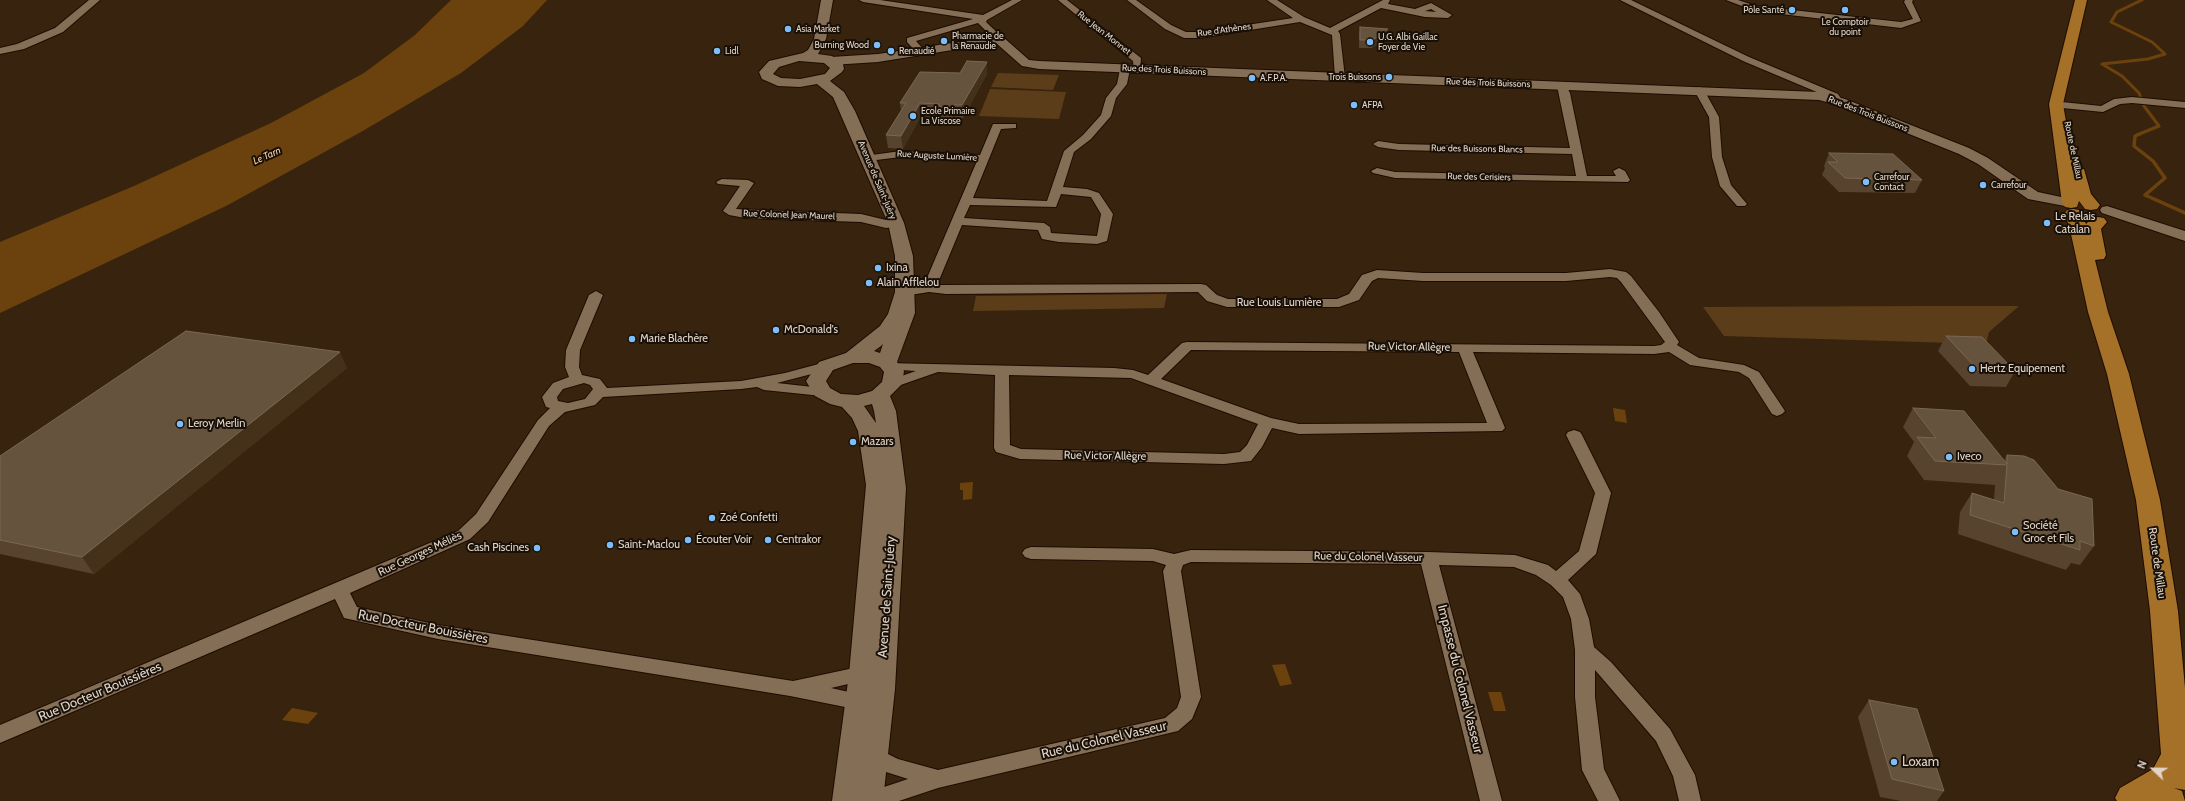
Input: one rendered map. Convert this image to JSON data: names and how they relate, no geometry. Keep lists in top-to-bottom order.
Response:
{
  "streets": {
    "main road": ["Route de Millau", "Avenue de Saint-Juéry"],
    "street": [
      "Rue d'Athènes",
      "Rue Jean Monnet",
      "Rue des Trois Buissons",
      "Rue des Buissons Blancs",
      "Rue Auguste Lumière",
      "Rue des Cerisiers",
      "Rue Colonel Jean Maurel",
      "Rue Louis Lumière",
      "Rue Victor Allègre",
      "Rue Georges Méliès",
      "Rue du Colonel Vasseur",
      "Rue Docteur Bouissières",
      "Impasse du Colonel Vasseur"
    ]
  },
  "crossings": [
    ["Rue Jean Monnet", "Rue des Trois Buissons"],
    ["Rue des Trois Buissons", "Route de Millau"],
    ["Rue Auguste Lumière", "Avenue de Saint-Juéry"],
    ["Rue Auguste Lumière", "Rue Louis Lumière"],
    ["Avenue de Saint-Juéry", "Rue Colonel Jean Maurel"],
    ["Avenue de Saint-Juéry", "Rue Victor Allègre"],
    ["Avenue de Saint-Juéry", "Rue du Colonel Vasseur"],
    ["Avenue de Saint-Juéry", "Rue Docteur Bouissières"],
    ["Rue Louis Lumière", "Rue Victor Allègre"],
    ["Rue Georges Méliès", "Rue Docteur Bouissières"],
    ["Rue du Colonel Vasseur", "Impasse du Colonel Vasseur"]
  ],
  "water": ["Le Tarn"],
  "places": [
    "Pôle Santé",
    "Le Comptoir du point",
    "Asia Market",
    "Pharmacie de la Renaudie",
    "U.G. Albi Gaillac Foyer de Vie",
    "Burning Wood",
    "Lidl",
    "Renaudié",
    "Trois Buissons",
    "A.F.P.A.",
    "AFPA",
    "Ecole Primaire La Viscose",
    "Carrefour Contact",
    "Carrefour",
    "Le Relais Catalan",
    "Ixina",
    "Alain Afflelou",
    "McDonald's",
    "Marie Blachère",
    "Hertz Equipement",
    "Leroy Merlin",
    "Mazars",
    "Iveco",
    "Zoé Confetti",
    "Société Groc et Fils",
    "Écouter Voir",
    "Centrakor",
    "Saint-Maclou",
    "Cash Piscines",
    "Loxam"
  ],
  "north": "left"
}
